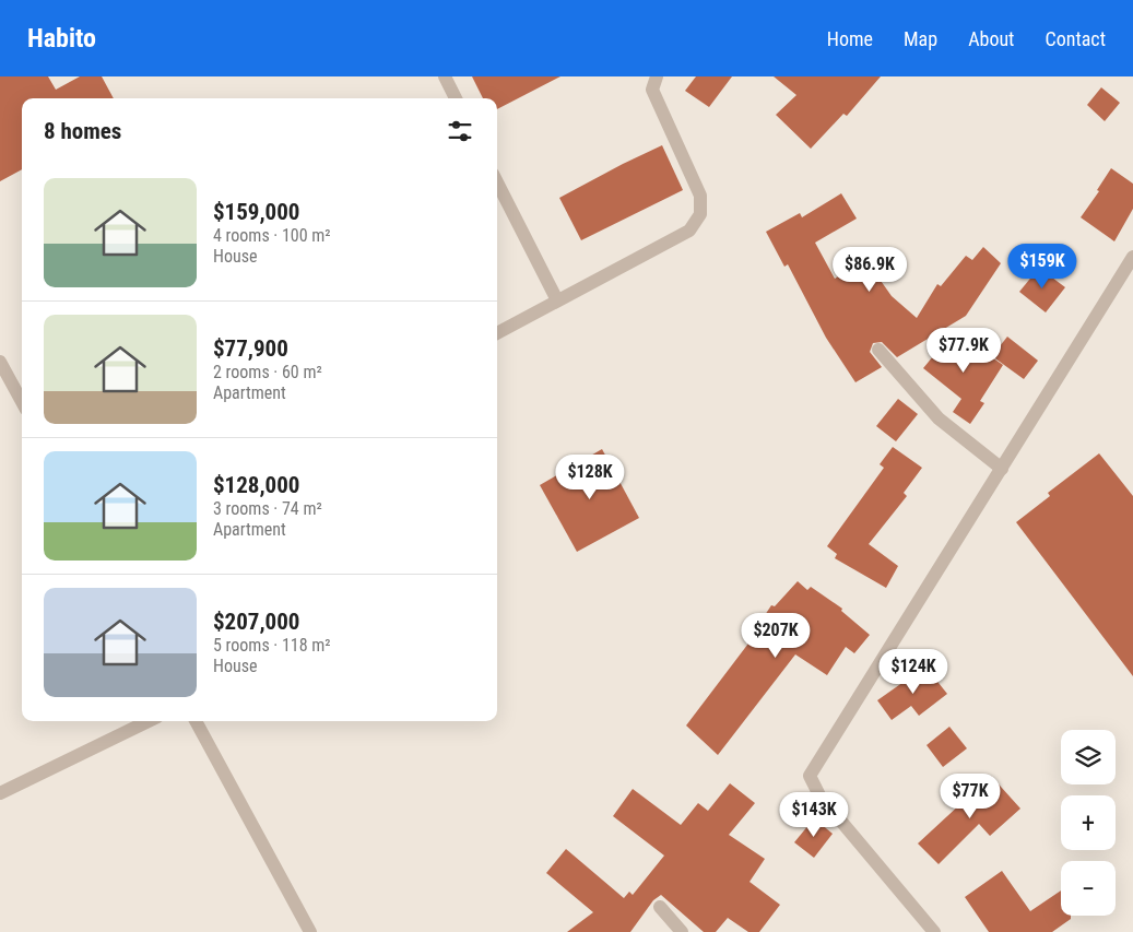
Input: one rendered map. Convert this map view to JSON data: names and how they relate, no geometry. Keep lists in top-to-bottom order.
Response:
{
  "page": {
    "header": "Habito",
    "nav": [
      "Home",
      "Map",
      "About",
      "Contact"
    ],
    "heading": "8 homes",
    "list": [
      {
        "name": "$159,000",
        "note": "4 rooms · 100 m² · House"
      },
      {
        "name": "$77,900",
        "note": "2 rooms · 60 m² · Apartment"
      },
      {
        "name": "$128,000",
        "note": "3 rooms · 74 m² · Apartment"
      },
      {
        "name": "$207,000",
        "note": "5 rooms · 118 m² · House"
      }
    ],
    "price": [
      "$159K",
      "$86.9K",
      "$77.9K",
      "$128K",
      "$207K",
      "$124K",
      "$77K",
      "$143K"
    ],
    "map_buttons": ["+", "−"]
  }
}
